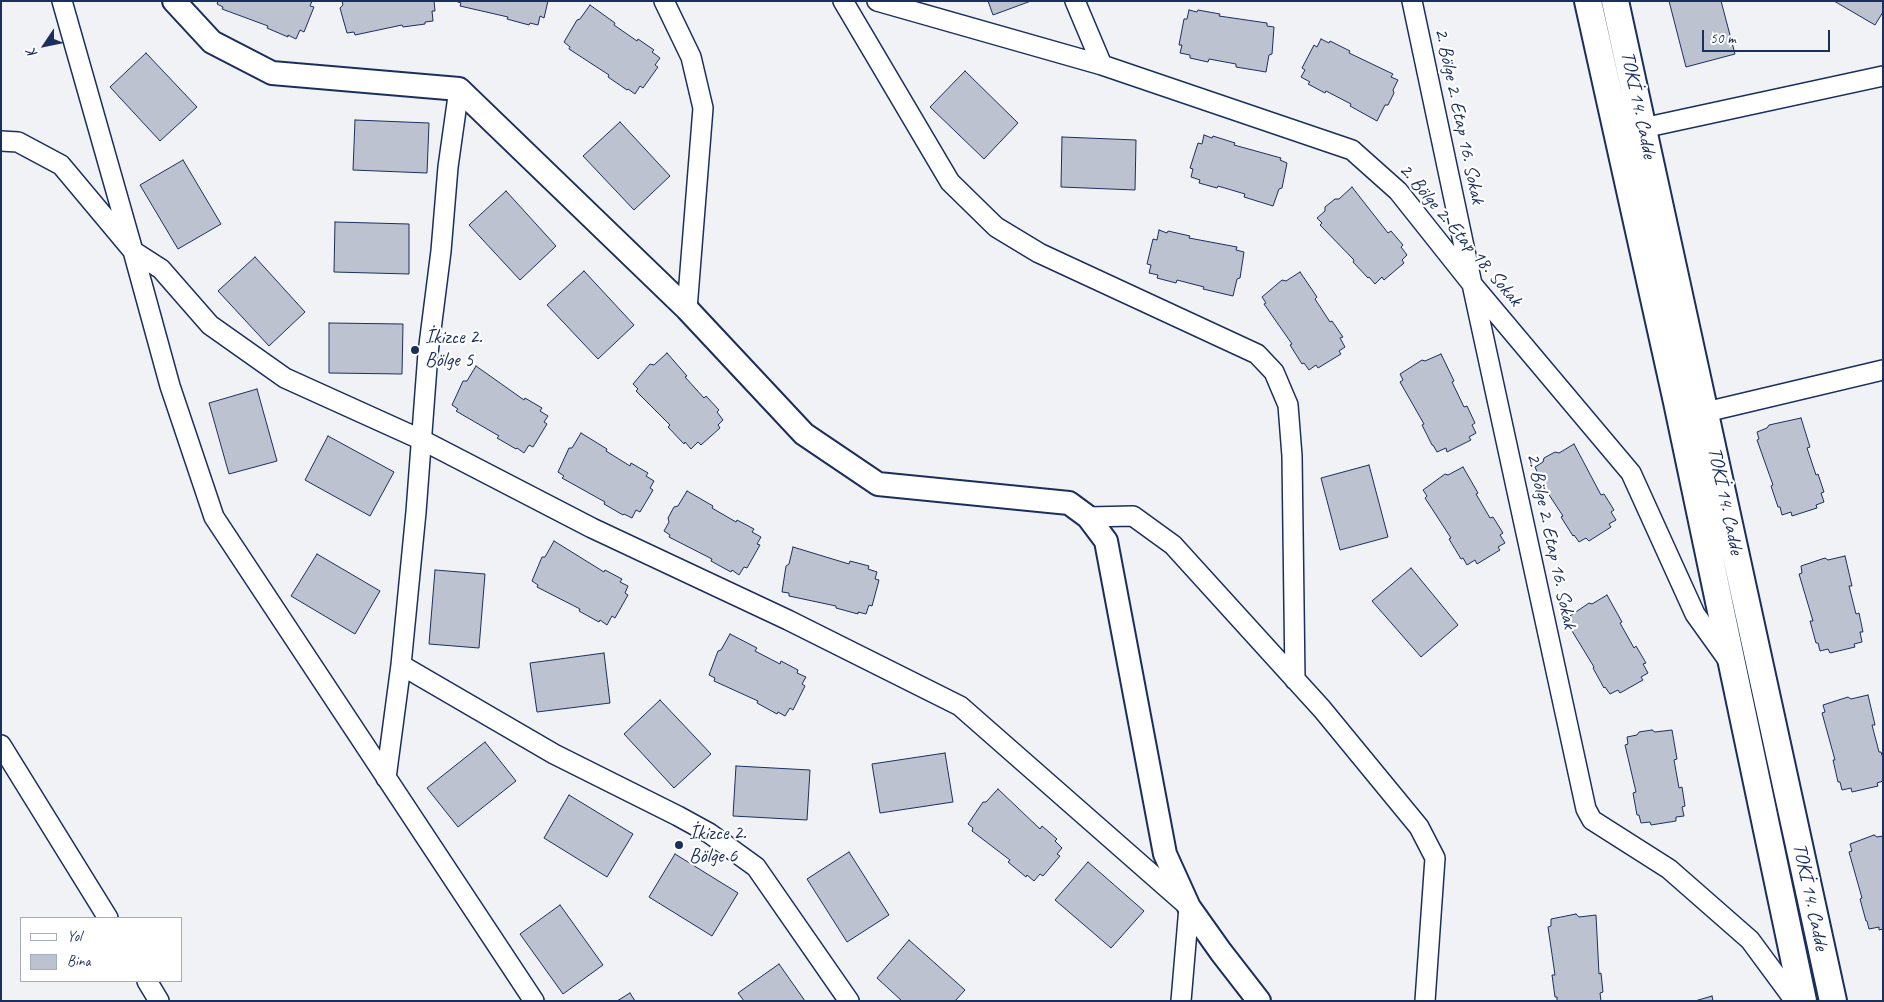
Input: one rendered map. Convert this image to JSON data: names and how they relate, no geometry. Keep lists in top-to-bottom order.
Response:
{
  "streets": {
    "main road": ["TOKİ 14. Cadde"],
    "street": ["2. Bölge 2. Etap 16. Sokak", "2. Bölge 2. Etap 18. Sokak"]
  },
  "crossings": [
    ["TOKİ 14. Cadde", "2. Bölge 2. Etap 18. Sokak"],
    ["2. Bölge 2. Etap 16. Sokak", "2. Bölge 2. Etap 18. Sokak"]
  ],
  "places": ["İkizce 2. Bölge 5", "İkizce 2. Bölge 6"],
  "legend": ["Yol", "Bina"],
  "scale_bar": "50 m",
  "north": "bottom left"
}
